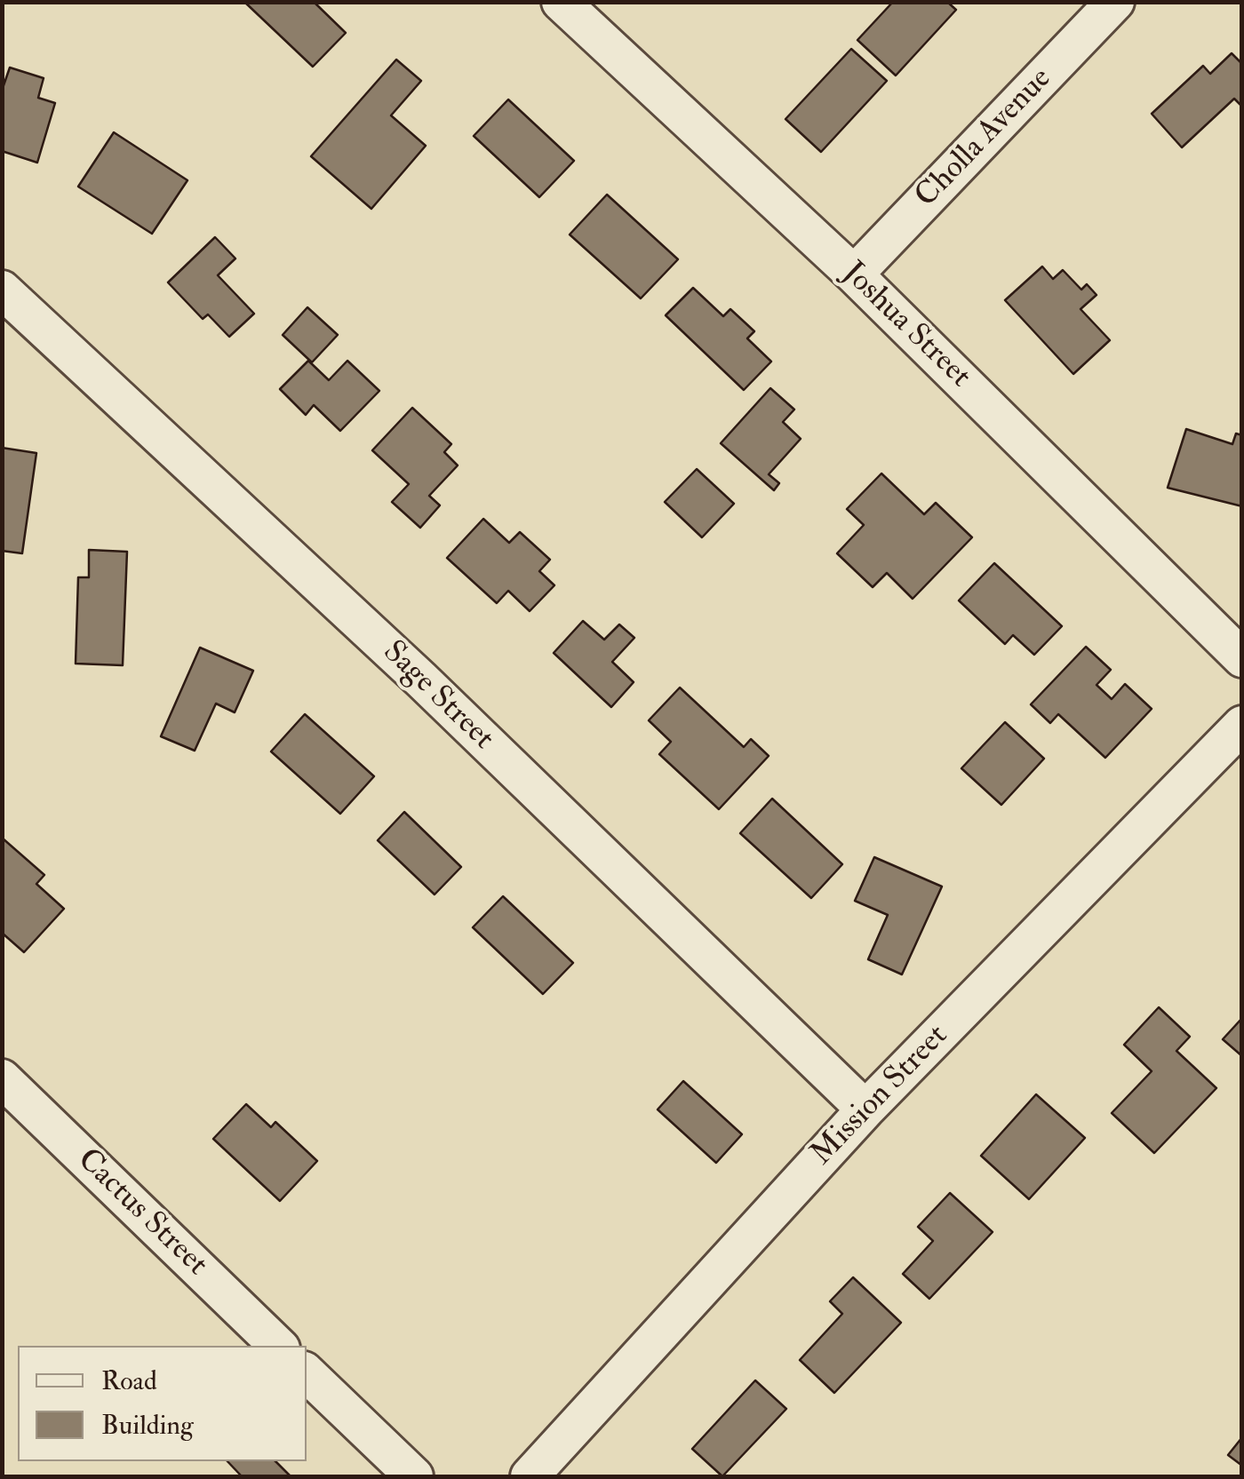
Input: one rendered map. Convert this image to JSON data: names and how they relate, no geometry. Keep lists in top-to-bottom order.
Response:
{
  "streets": {
    "street": [
      "Cholla Avenue",
      "Joshua Street",
      "Sage Street",
      "Mission Street",
      "Cactus Street"
    ]
  },
  "crossings": [
    ["Cholla Avenue", "Joshua Street"],
    ["Sage Street", "Mission Street"]
  ],
  "legend": ["Road", "Building"]
}
